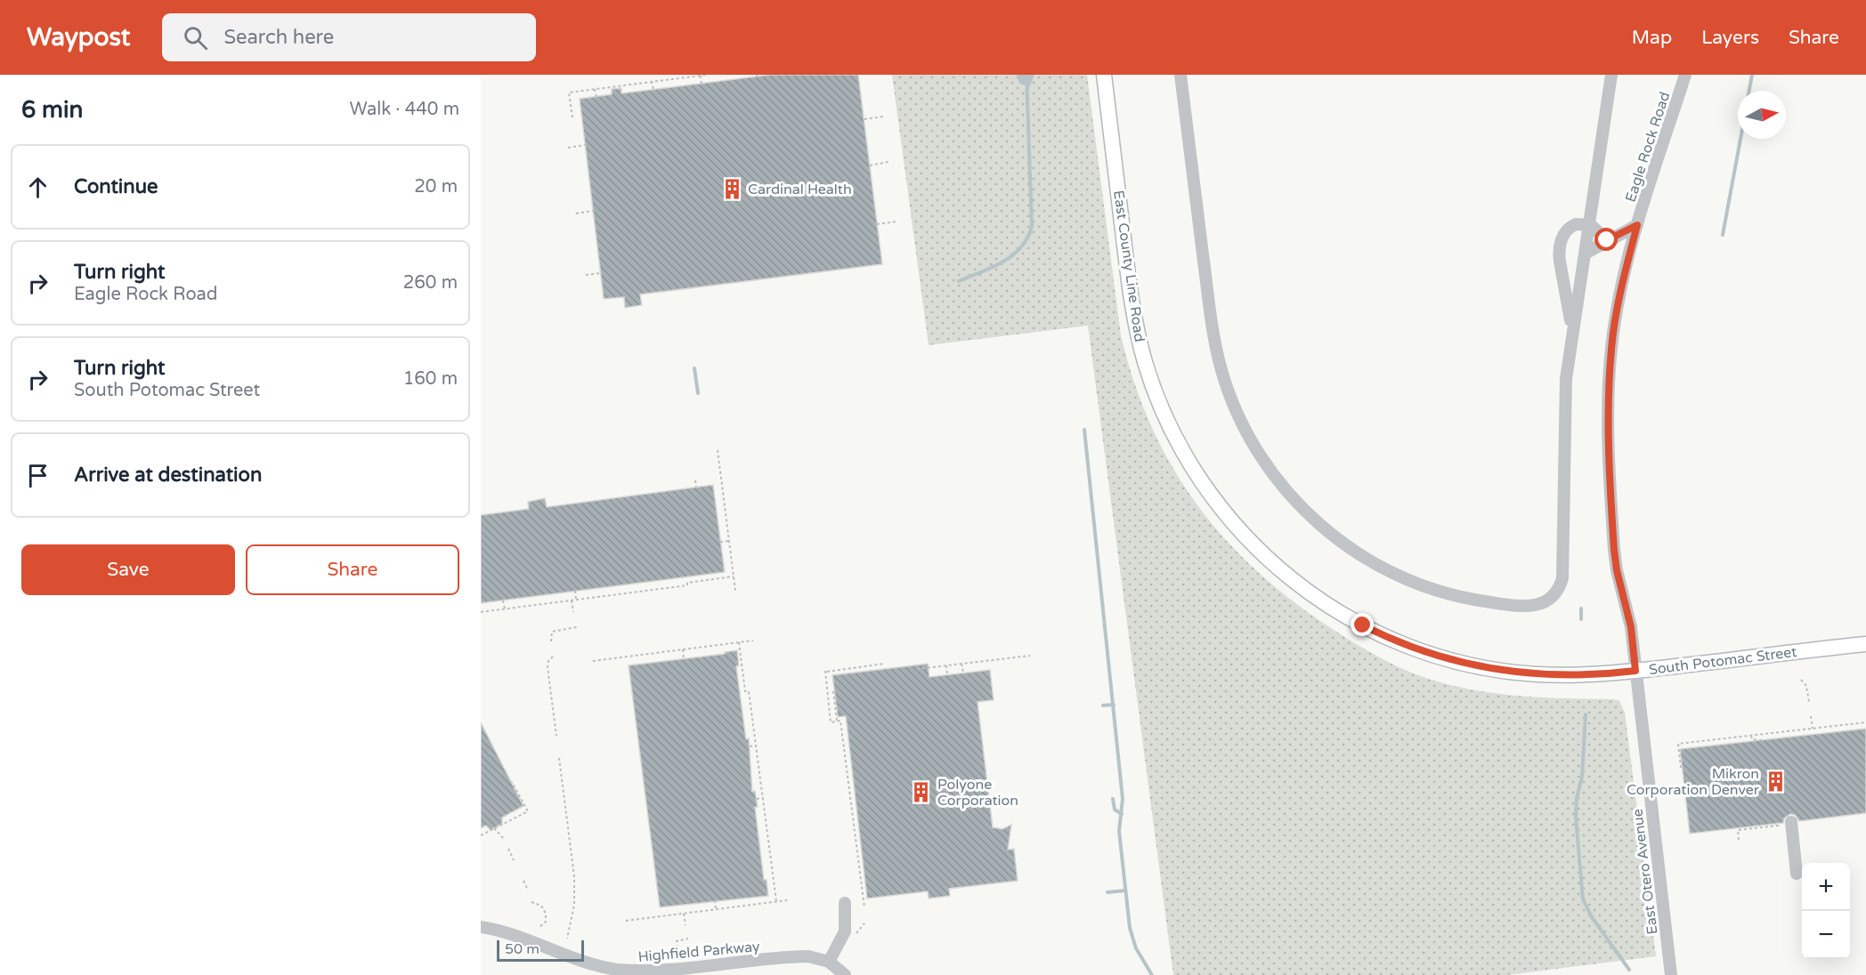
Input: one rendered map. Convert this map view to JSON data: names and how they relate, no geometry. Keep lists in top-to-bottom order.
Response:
{
  "streets": {
    "main road": ["East County Line Road", "South Potomac Street"],
    "street": ["Eagle Rock Road", "East Otero Avenue", "Highfield Parkway"]
  },
  "crossings": [
    ["Eagle Rock Road", "South Potomac Street"],
    ["Eagle Rock Road", "East Otero Avenue"],
    ["East County Line Road", "South Potomac Street"],
    ["South Potomac Street", "East Otero Avenue"]
  ],
  "places": {
    "building": ["Cardinal Health", "Mikron Corporation Denver", "Polyone Corporation"]
  },
  "scale_bar": "50 m",
  "north": "right",
  "page": {
    "header": "Waypost",
    "search": "Search here",
    "nav": ["Map", "Layers", "Share"],
    "heading": ["6 min", "Walk · 440 m"],
    "list": [
      ["Continue", "20 m"],
      ["Turn right", "Eagle Rock Road", "260 m"],
      ["Turn right", "South Potomac Street", "160 m"],
      "Arrive at destination"
    ],
    "buttons": ["Save", "Share"],
    "map_buttons": ["+", "−"],
    "scale": "50 m"
  }
}
